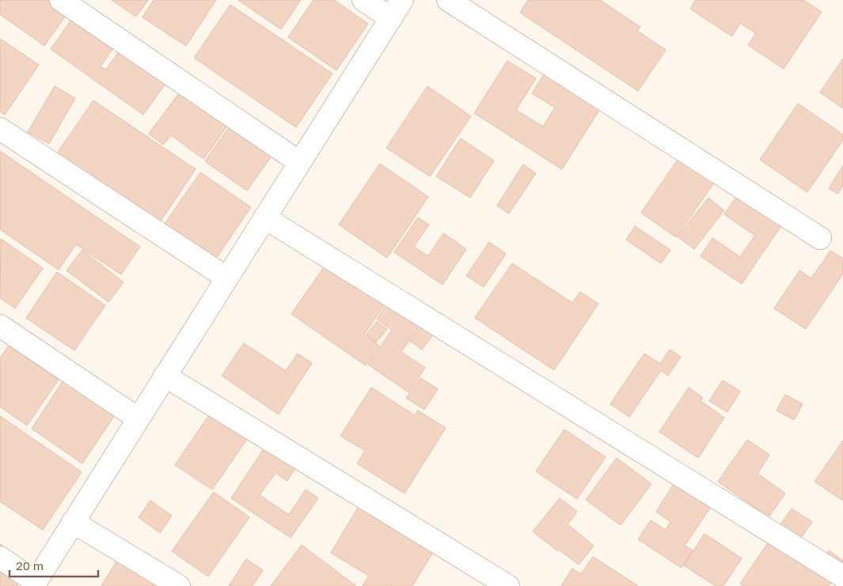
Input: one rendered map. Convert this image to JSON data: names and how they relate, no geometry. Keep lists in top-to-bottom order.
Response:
{
  "scale_bar": "20 m"
}
